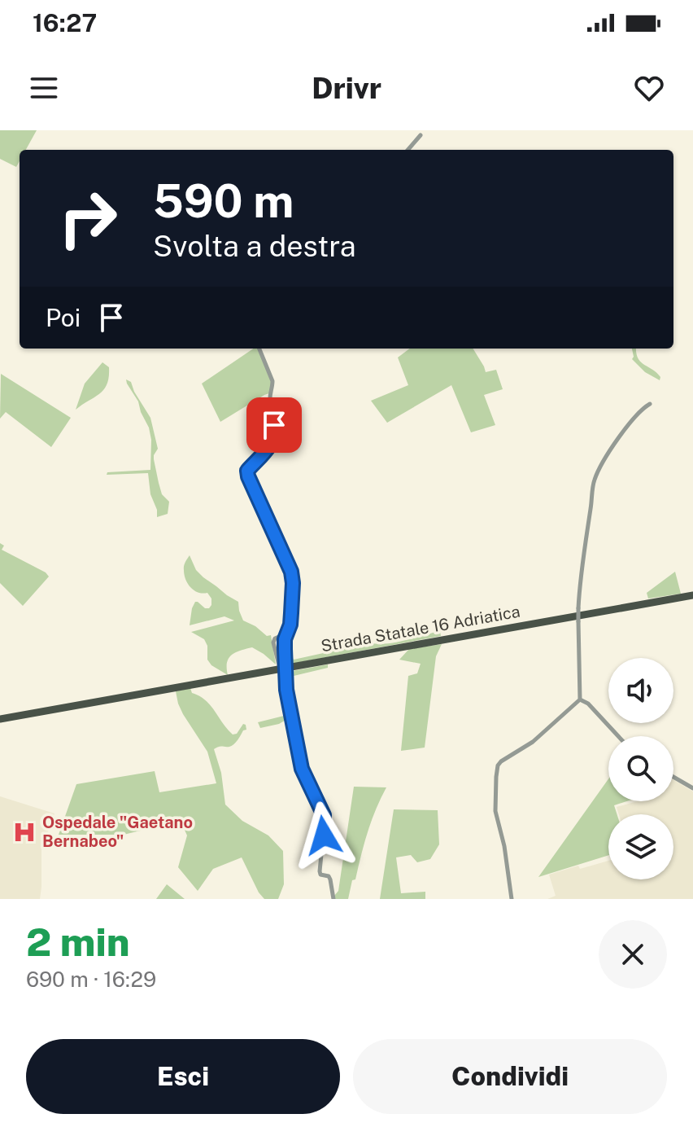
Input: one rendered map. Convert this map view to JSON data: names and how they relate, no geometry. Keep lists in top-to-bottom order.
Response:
{
  "streets": {
    "main road": ["Strada Statale 16 Adriatica"]
  },
  "places": {
    "hospital": ["Ospedale \"Gaetano Bernabeo\""]
  },
  "page": {
    "status": "16:27",
    "header": "Drivr",
    "turn": ["590 m", "Svolta a destra"],
    "then": "Poi",
    "heading": ["2 min", "690 m · 16:29"],
    "buttons": ["Esci", "Condividi"]
  }
}
